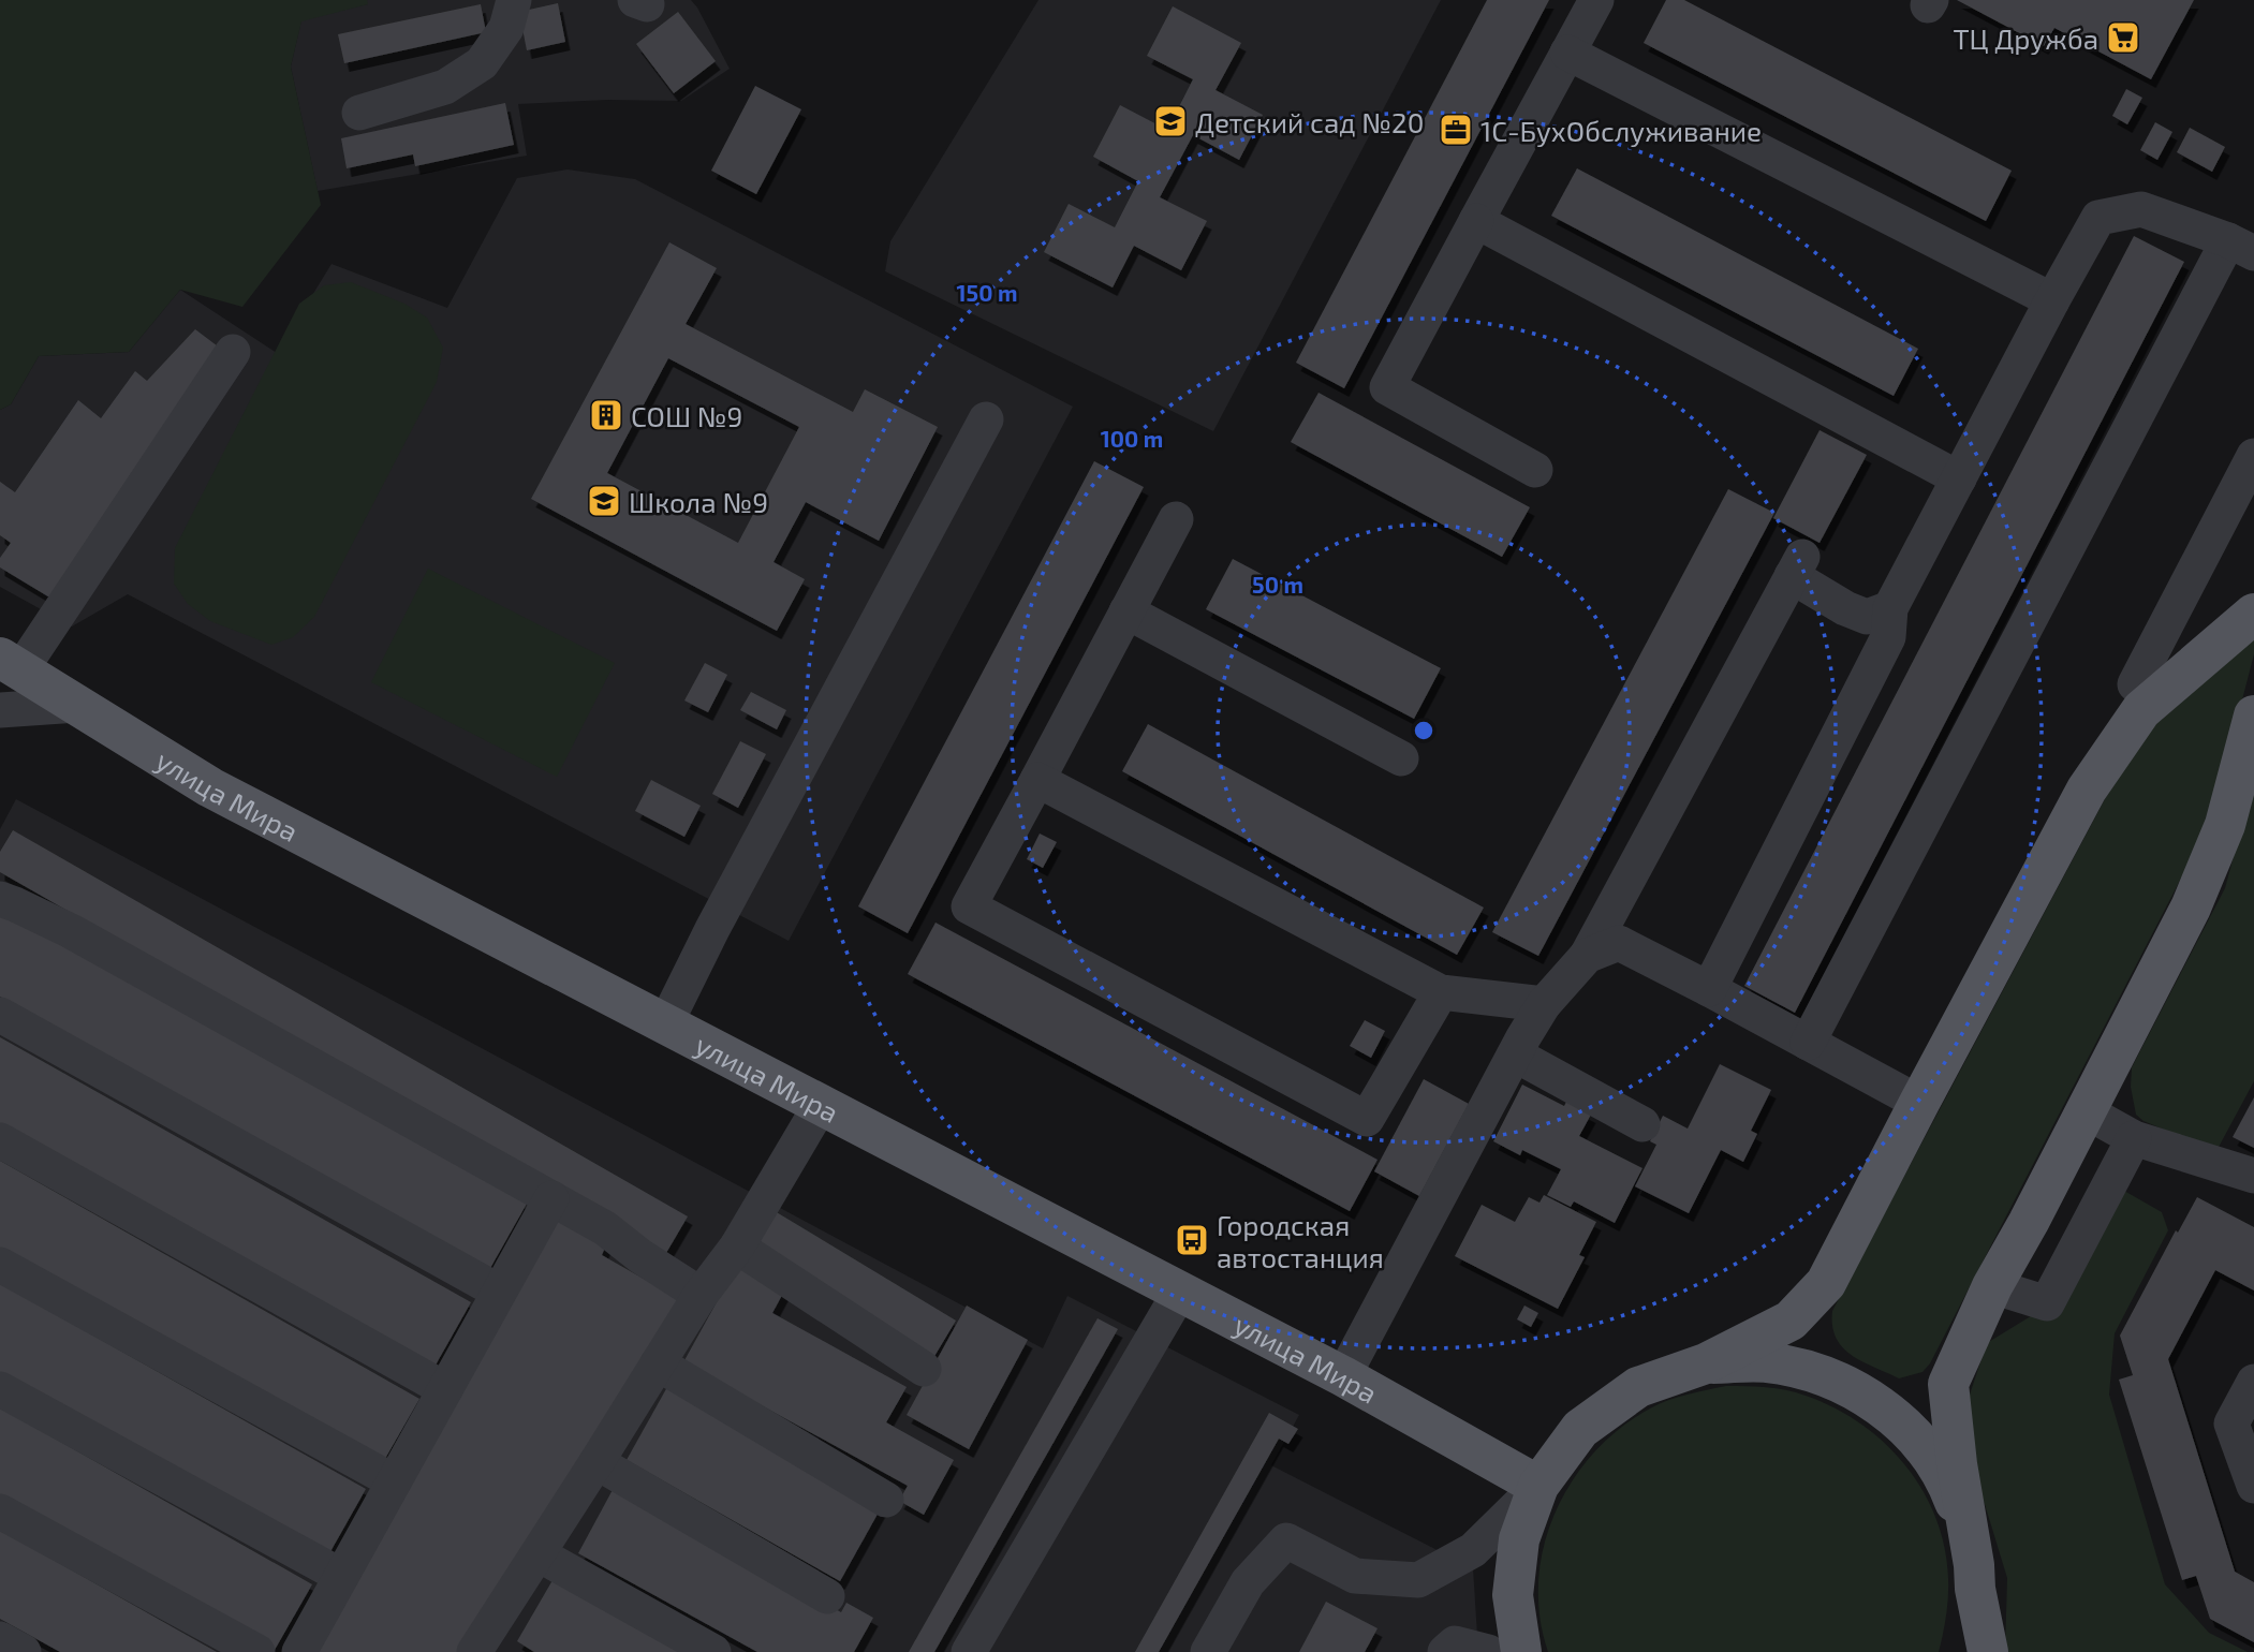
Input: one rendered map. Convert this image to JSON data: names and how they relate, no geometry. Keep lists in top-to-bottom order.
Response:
{
  "streets": {
    "main road": ["улица Мира"]
  },
  "places": {
    "supermarket": ["ТЦ Дружба"],
    "school or university": ["Детский сад №20", "Школа №9"],
    "office": ["1С-БухОбслуживание"],
    "building": ["СОШ №9"],
    "bus stop": ["Городская автостанция"]
  },
  "rings": ["150 m", "100 m", "50 m"]
}
